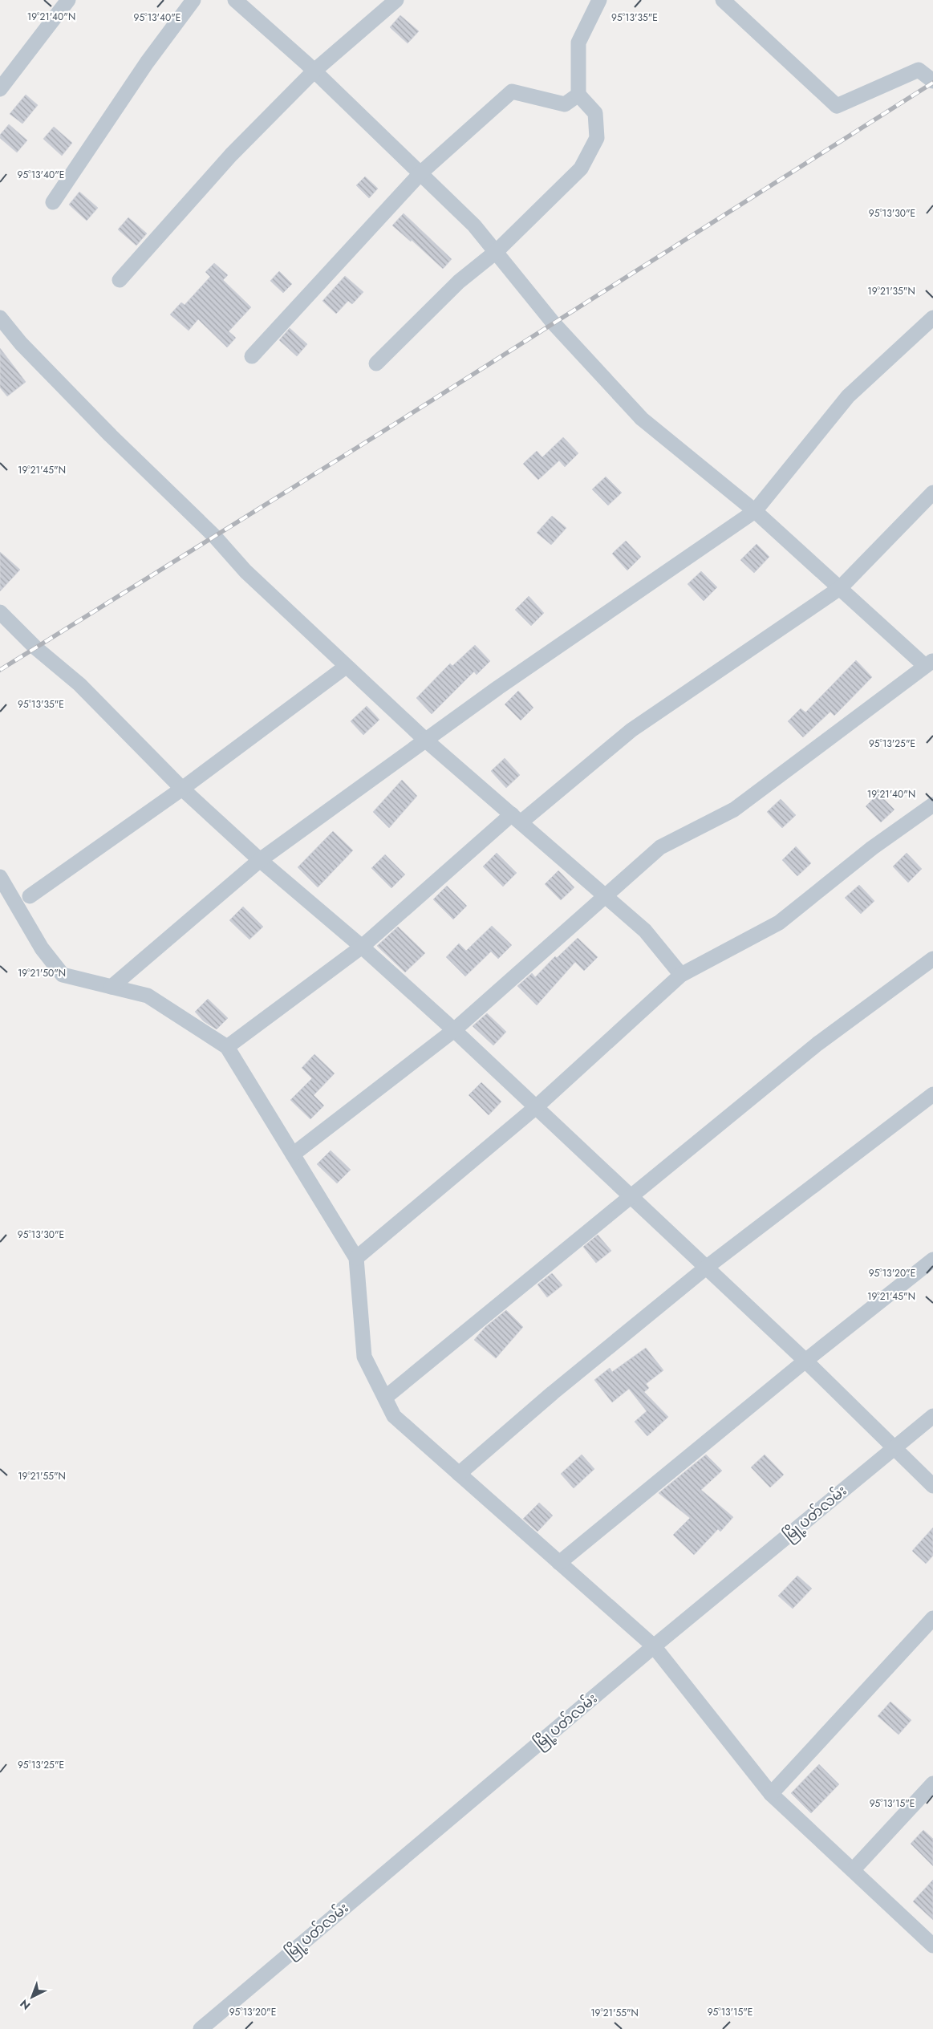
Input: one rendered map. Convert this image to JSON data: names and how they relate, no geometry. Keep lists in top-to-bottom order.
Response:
{
  "streets": {
    "street": ["မြို့ပတ်လမ်း"]
  },
  "north": "bottom left",
  "coordinates": [
    "19°21'40\"N",
    "95°13'40\"E",
    "95°13'35\"E",
    "95°13'30\"E",
    "19°21'35\"N",
    "19°21'45\"N",
    "95°13'25\"E",
    "19°21'50\"N",
    "95°13'20\"E",
    "19°21'55\"N",
    "95°13'15\"E"
  ]
}
